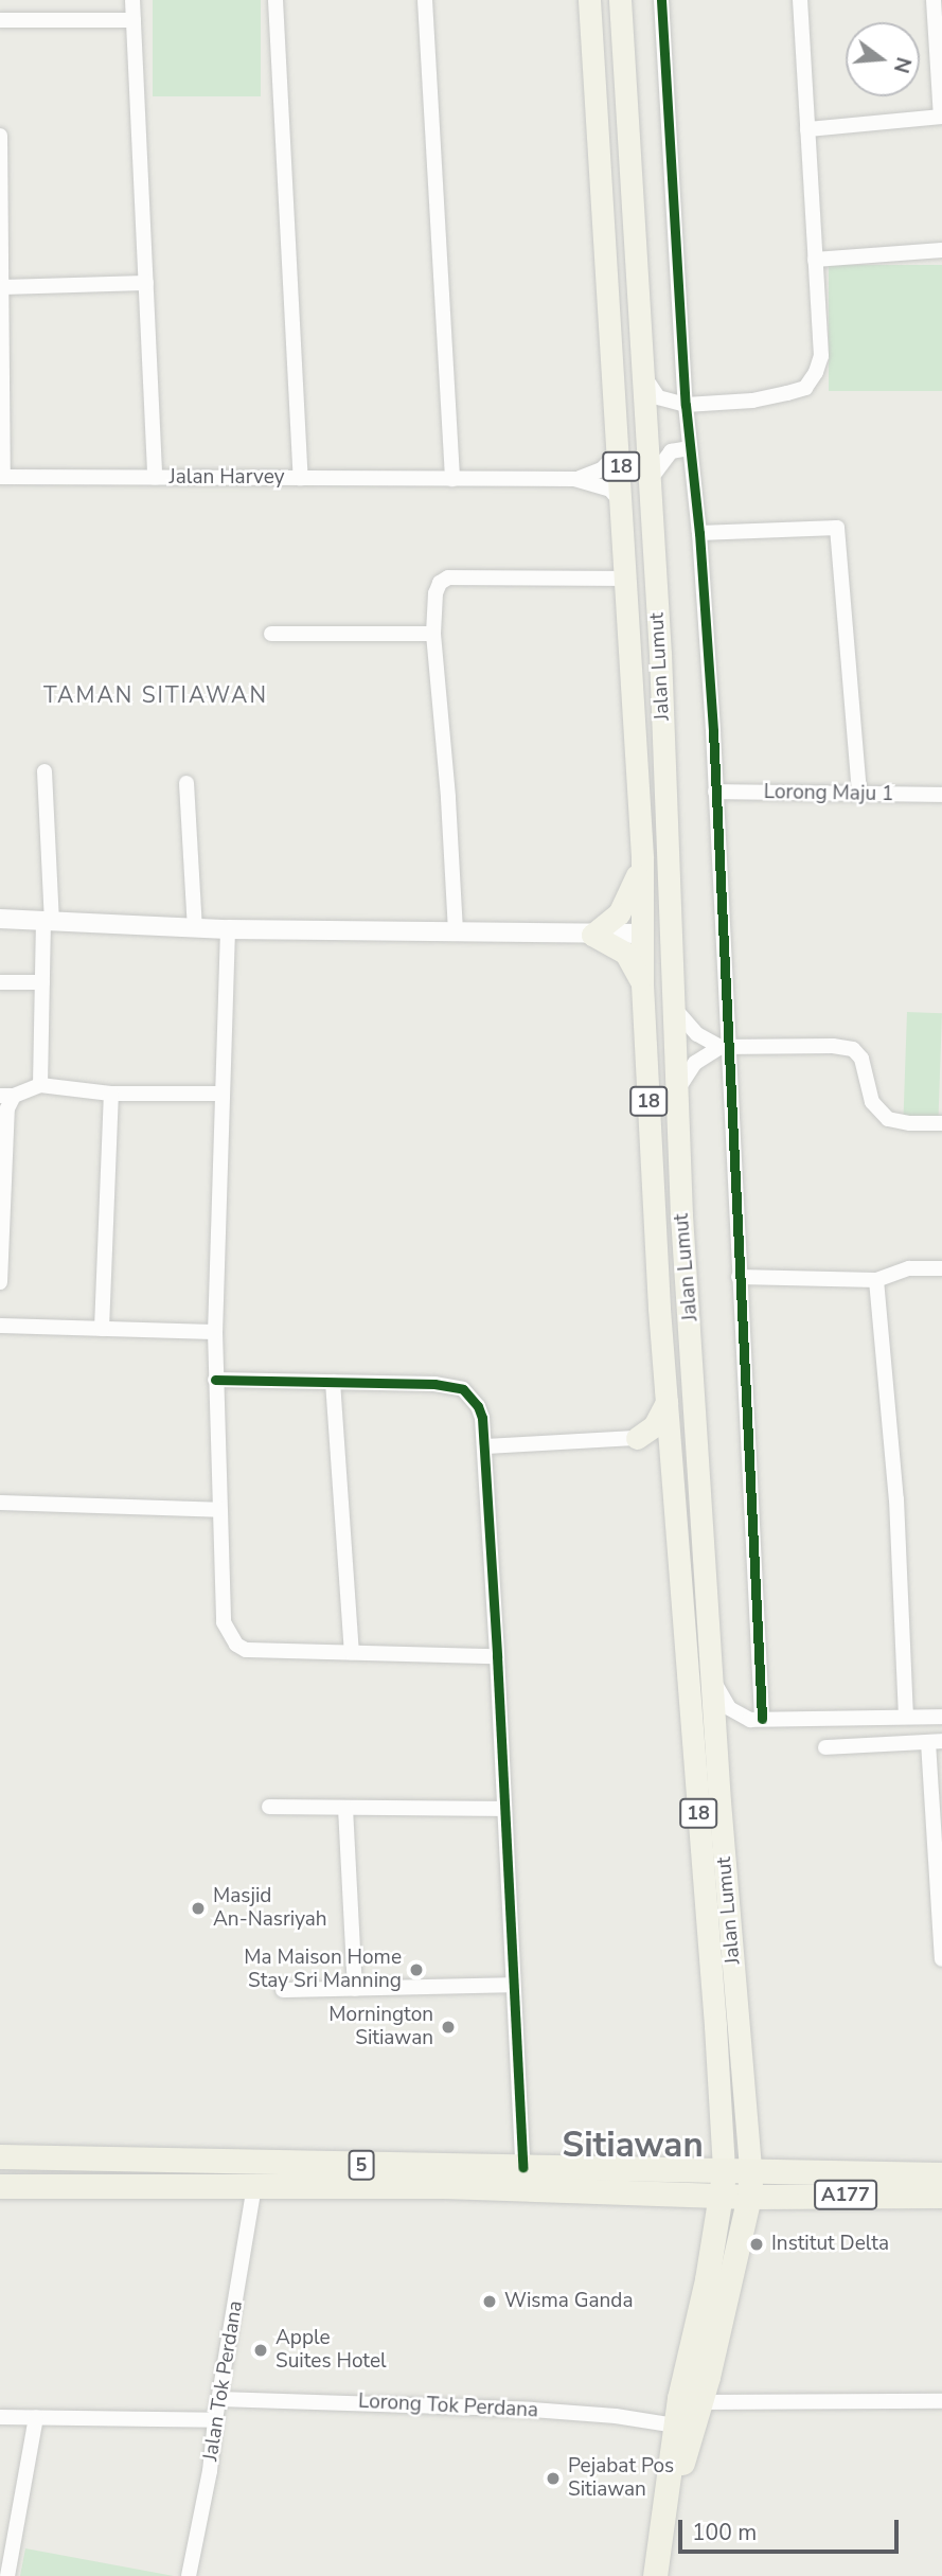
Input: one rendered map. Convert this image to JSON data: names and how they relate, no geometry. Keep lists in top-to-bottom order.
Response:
{
  "streets": {
    "highway": ["Jalan Lumut", "5", "A177"],
    "main road": ["18"],
    "street": [
      "Jalan Harvey",
      "Lorong Maju 1",
      "Jalan Tok Perdana",
      "Lorong Tok Perdana"
    ]
  },
  "crossings": [
    ["Jalan Lumut", "5"],
    ["Jalan Lumut", "A177"],
    ["Jalan Lumut", "Lorong Tok Perdana"],
    ["5", "A177"],
    ["5", "Jalan Tok Perdana"],
    ["Jalan Tok Perdana", "Lorong Tok Perdana"]
  ],
  "districts": ["TAMAN SITIAWAN", "Sitiawan"],
  "places": [
    "Masjid An-Nasriyah",
    "Ma Maison Home Stay Sri Manning",
    "Mornington Sitiawan",
    "Institut Delta",
    "Wisma Ganda",
    "Apple Suites Hotel",
    "Pejabat Pos Sitiawan"
  ],
  "scale_bar": "100 m",
  "north": "right"
}
